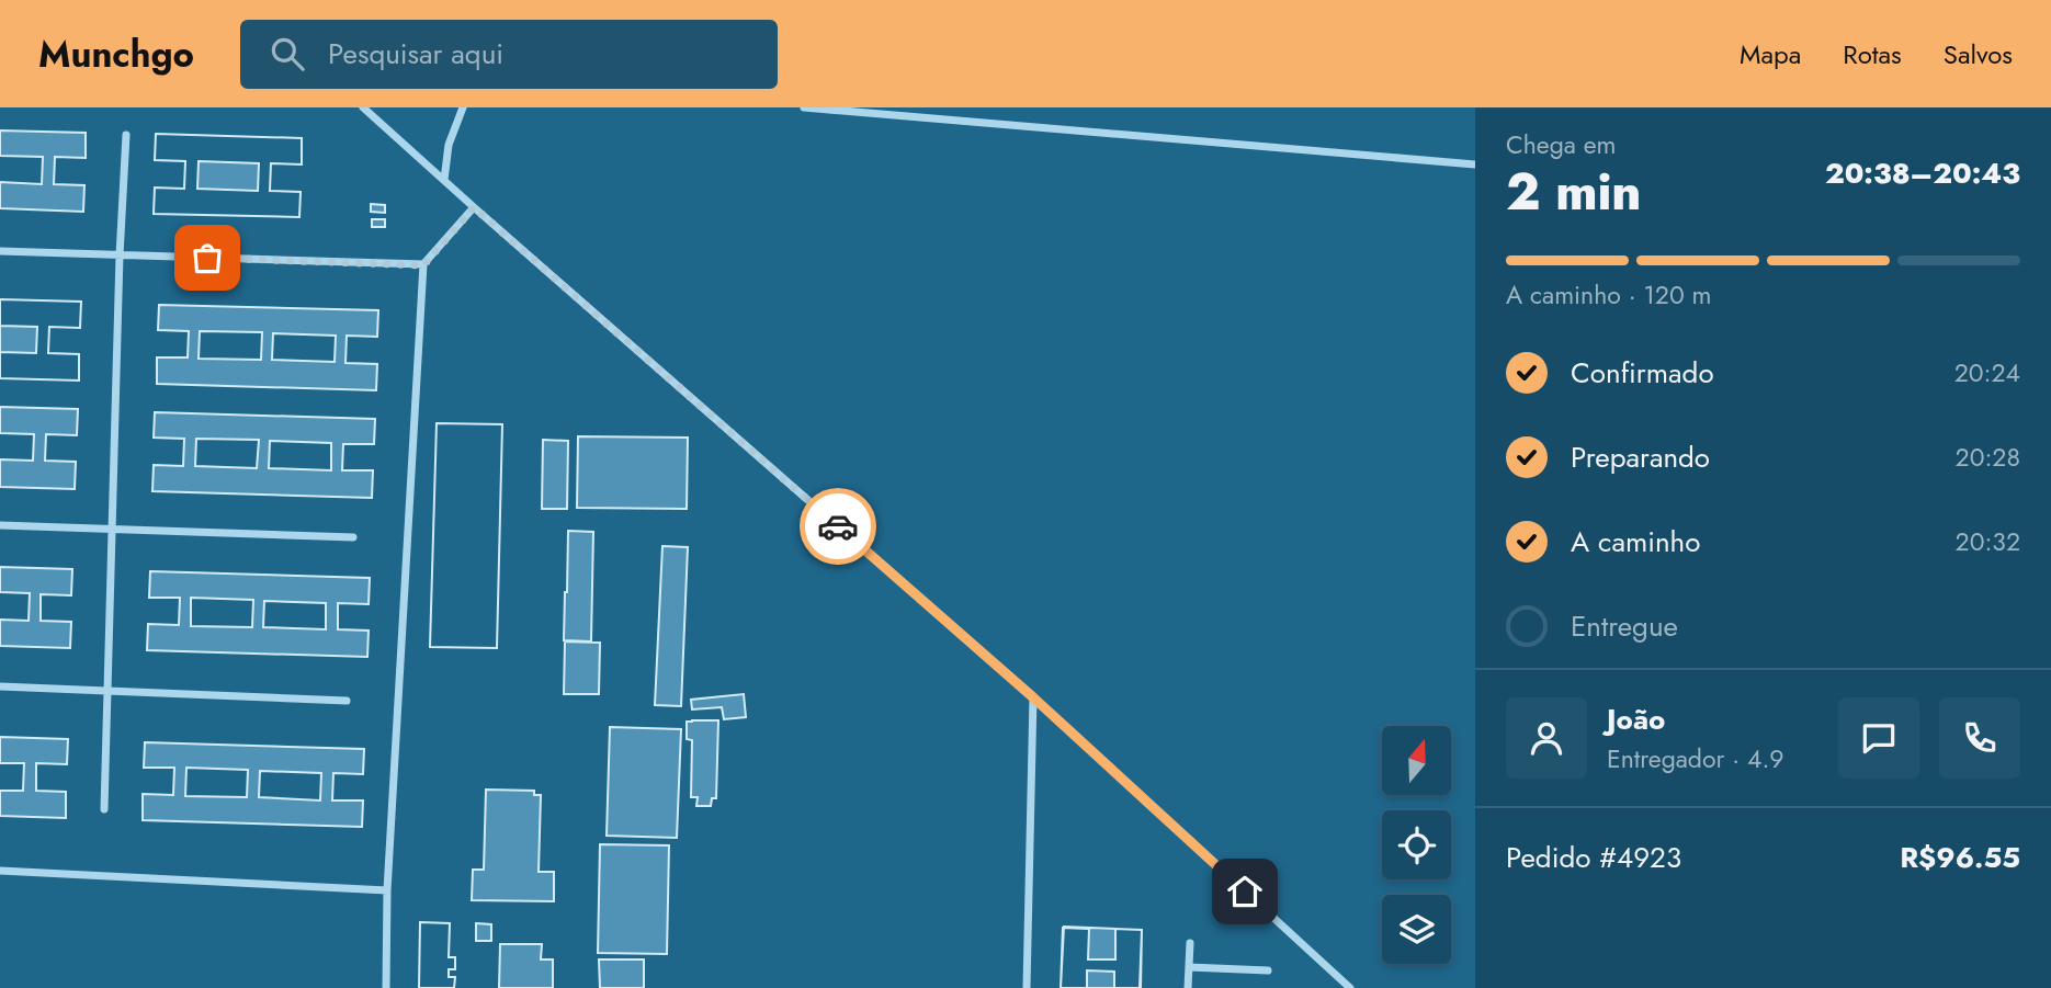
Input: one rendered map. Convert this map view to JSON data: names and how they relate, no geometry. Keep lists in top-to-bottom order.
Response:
{
  "north": "top",
  "page": {
    "header": "Munchgo",
    "search": "Pesquisar aqui",
    "nav": ["Mapa", "Rotas", "Salvos"],
    "heading": ["2 min", "Chega em", "20:38–20:43"],
    "panel": [
      "João",
      "Entregador · 4.9",
      "Pedido #4923",
      "R$96.55"
    ],
    "bar": "A caminho · 120 m",
    "list": [
      ["Confirmado", "20:24"],
      ["Preparando", "20:28"],
      ["A caminho", "20:32"],
      "Entregue"
    ]
  }
}
